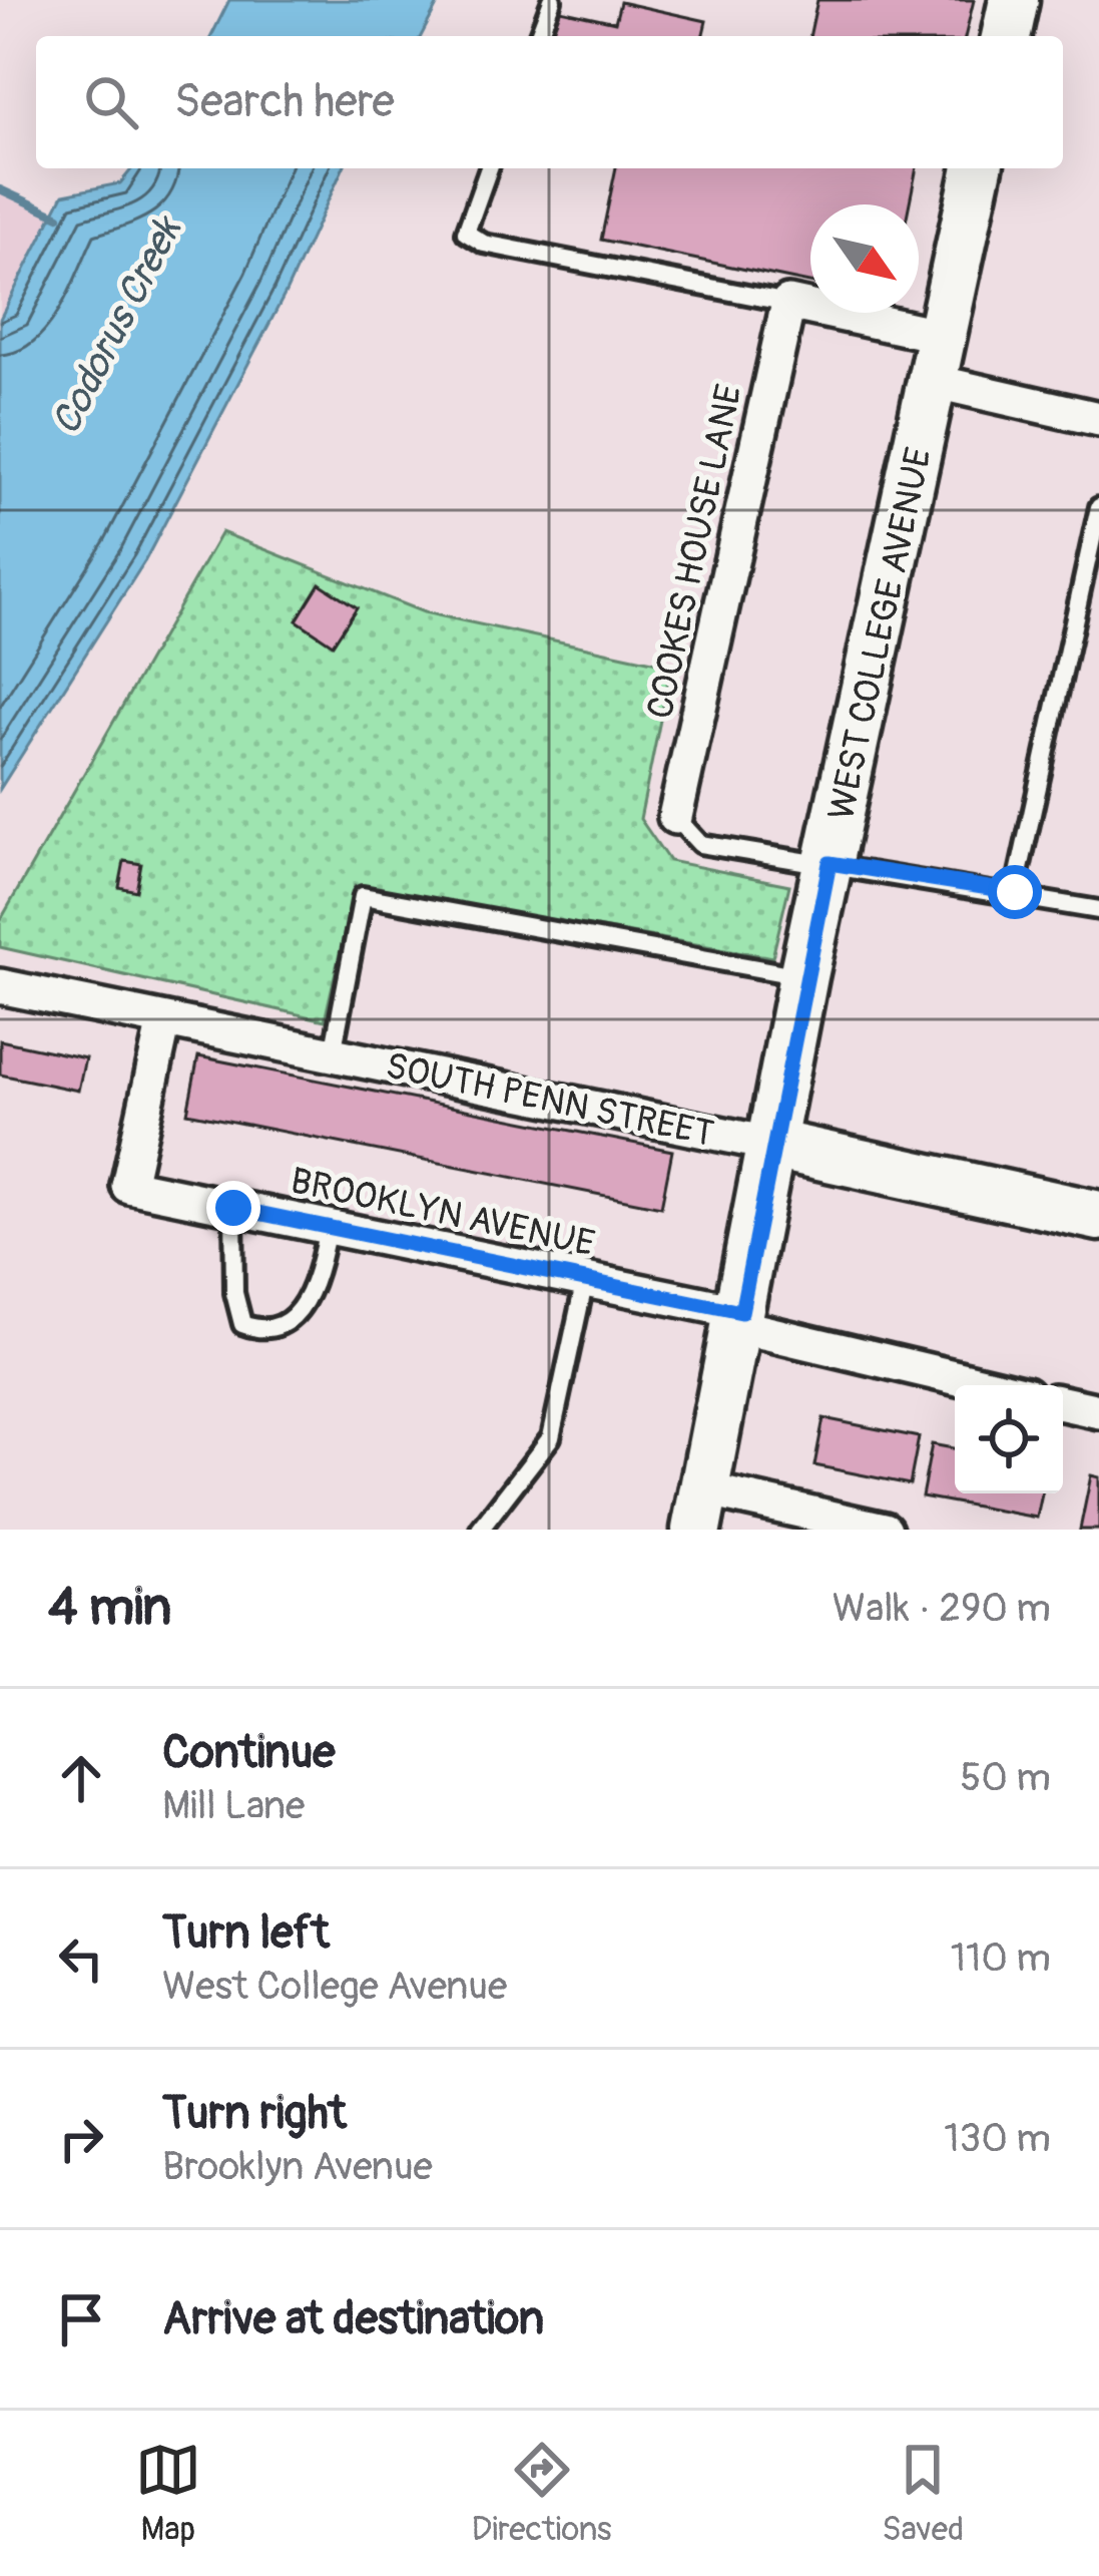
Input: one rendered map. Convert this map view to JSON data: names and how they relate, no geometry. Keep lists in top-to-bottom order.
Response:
{
  "streets": {
    "street": [
      "COOKES HOUSE LANE",
      "WEST COLLEGE AVENUE",
      "SOUTH PENN STREET",
      "BROOKLYN AVENUE"
    ]
  },
  "crossings": [
    ["WEST COLLEGE AVENUE", "SOUTH PENN STREET"],
    ["WEST COLLEGE AVENUE", "BROOKLYN AVENUE"],
    ["SOUTH PENN STREET", "BROOKLYN AVENUE"]
  ],
  "water": ["Codorus Creek"],
  "north": "bottom right",
  "page": {
    "search": "Search here",
    "heading": ["4 min", "Walk · 290 m"],
    "list": [
      ["Continue", "Mill Lane", "50 m"],
      ["Turn left", "West College Avenue", "110 m"],
      ["Turn right", "Brooklyn Avenue", "130 m"],
      "Arrive at destination"
    ],
    "nav": ["Map", "Directions", "Saved"]
  }
}
